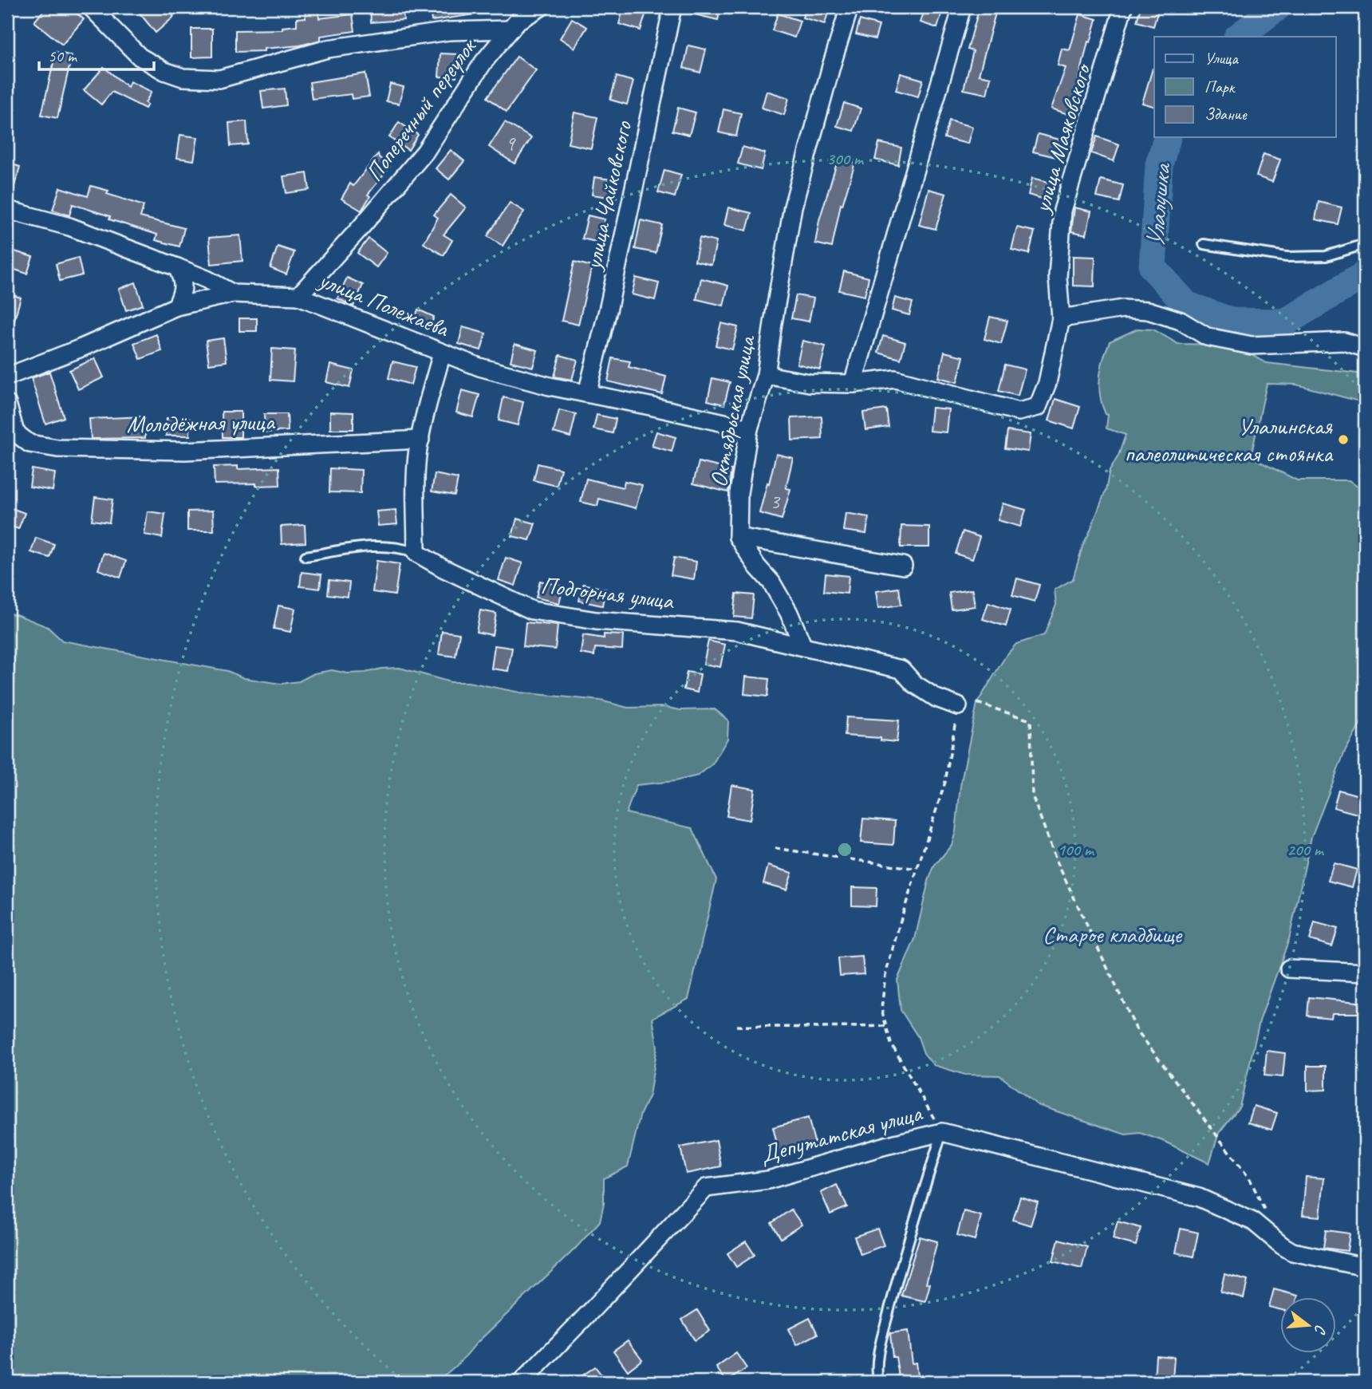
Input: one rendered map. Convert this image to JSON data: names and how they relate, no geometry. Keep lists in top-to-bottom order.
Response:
{
  "streets": {
    "street": [
      "Поперечный переулок",
      "улица Маяковского",
      "улица Чайковского",
      "улица Полежаева",
      "Октябрьская улица",
      "Молодёжная улица",
      "Подгорная улица",
      "Депутатская улица"
    ]
  },
  "crossings": [
    ["Поперечный переулок", "улица Полежаева"],
    ["улица Чайковского", "улица Полежаева"],
    ["улица Полежаева", "Октябрьская улица"]
  ],
  "water": ["Улалушка"],
  "parks": ["Старое кладбище"],
  "places": ["Улалинская палеолитическая стоянка"],
  "house_numbers": ["9", "3"],
  "legend": ["Улица", "Парк", "Здание"],
  "scale_bar": "50 m",
  "north": "right",
  "rings": ["300 m", "100 m", "200 m"]
}
